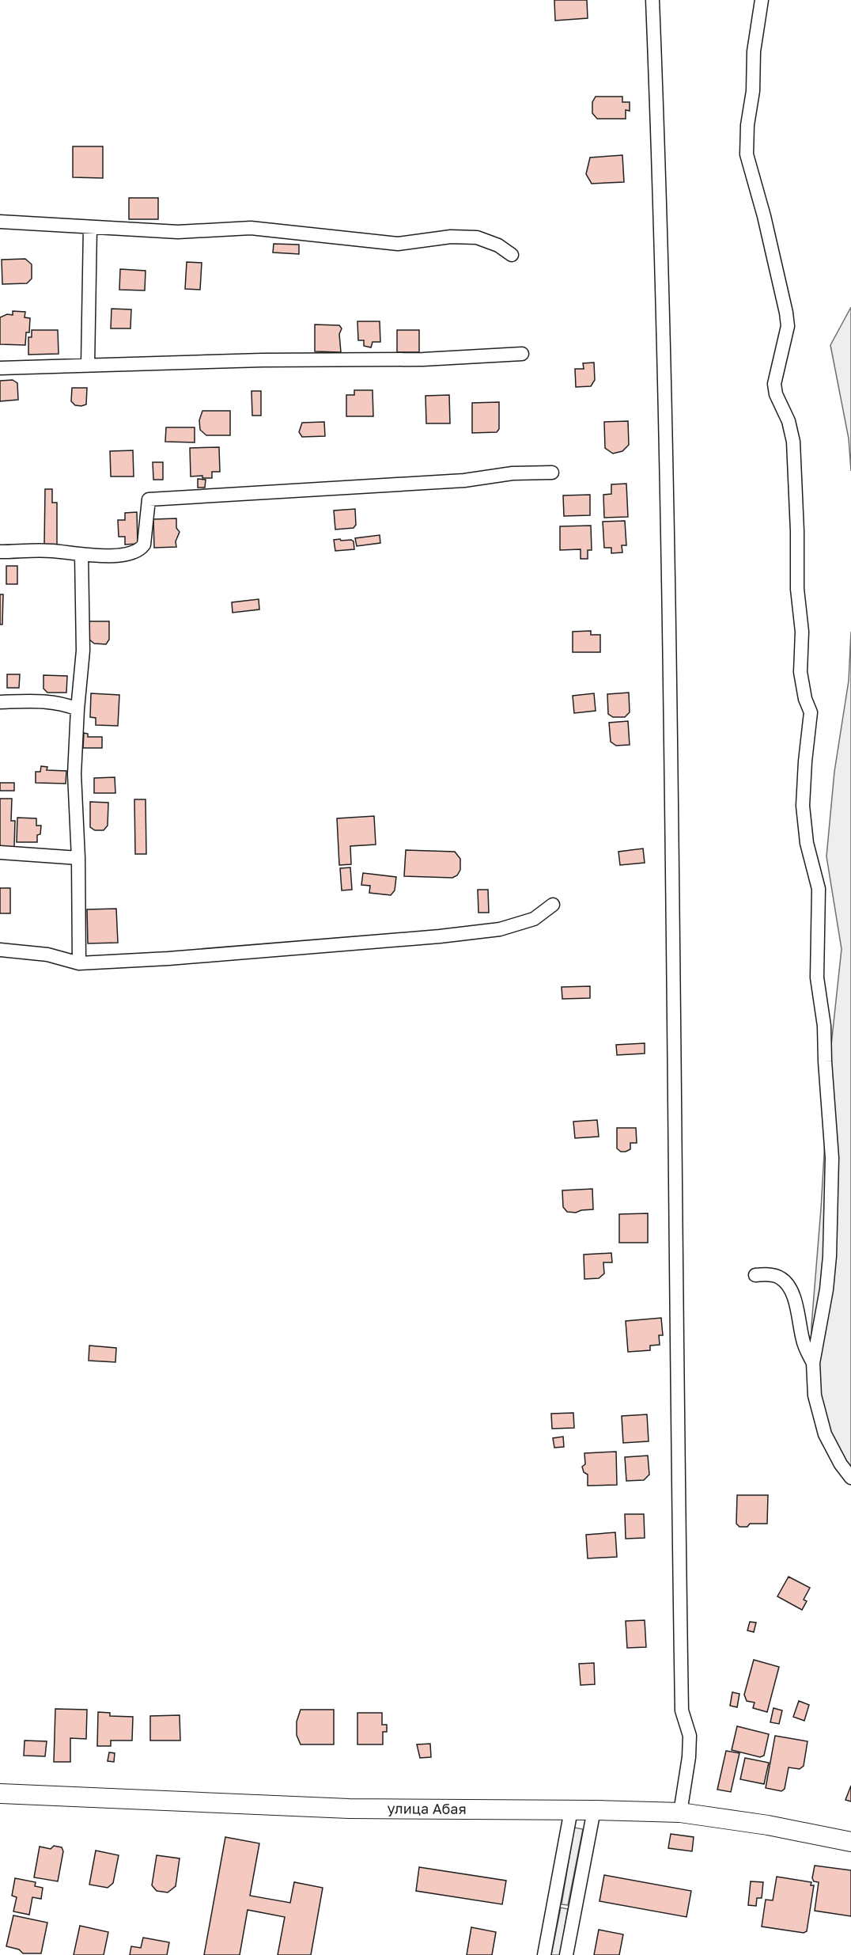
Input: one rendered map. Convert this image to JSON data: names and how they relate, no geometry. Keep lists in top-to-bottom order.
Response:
{
  "streets": {
    "main road": ["улица Абая"]
  }
}
